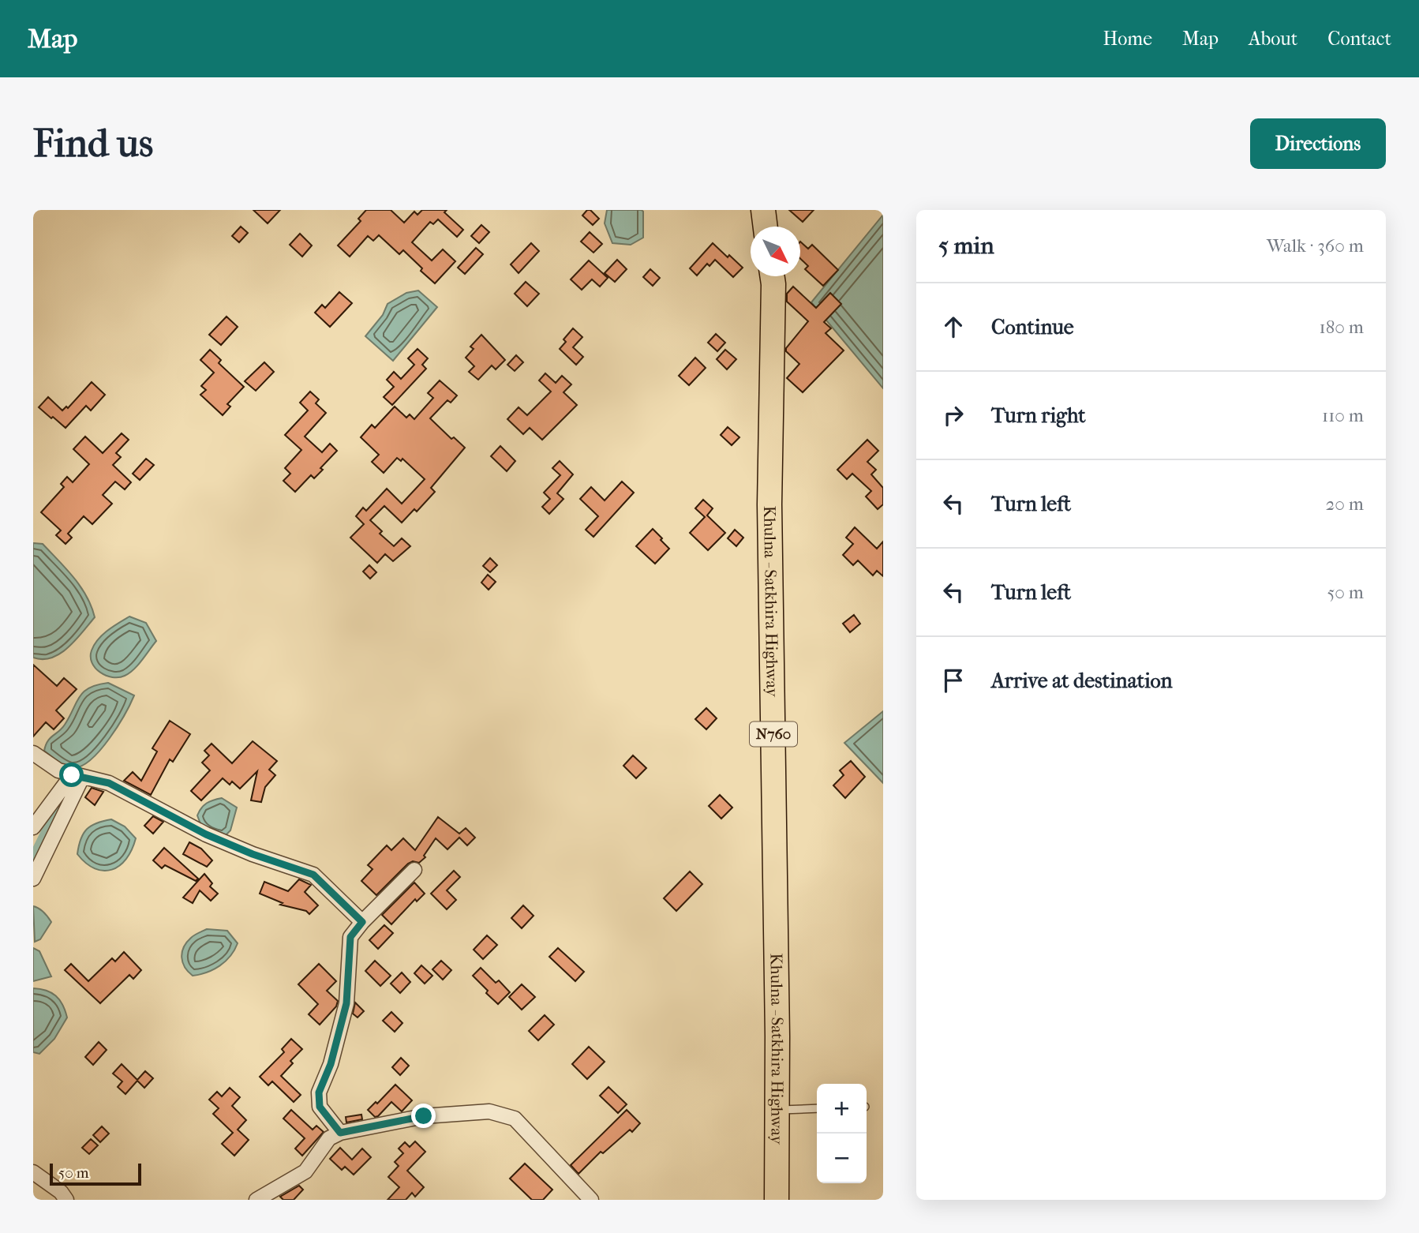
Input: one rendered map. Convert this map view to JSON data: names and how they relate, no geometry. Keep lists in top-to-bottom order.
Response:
{
  "streets": {
    "highway": ["Khulna - Satkhira Highway", "N760"]
  },
  "scale_bar": "50 m",
  "north": "bottom right",
  "page": {
    "header": "Map",
    "nav": [
      "Home",
      "Map",
      "About",
      "Contact"
    ],
    "buttons": "Directions",
    "title": "Find us",
    "heading": ["5 min", "Walk · 360 m"],
    "list": [
      ["Continue", "180 m"],
      ["Turn right", "110 m"],
      ["Turn left", "20 m"],
      ["Turn left", "50 m"],
      "Arrive at destination"
    ],
    "map_buttons": ["+", "−"],
    "scale": "50 m"
  }
}
